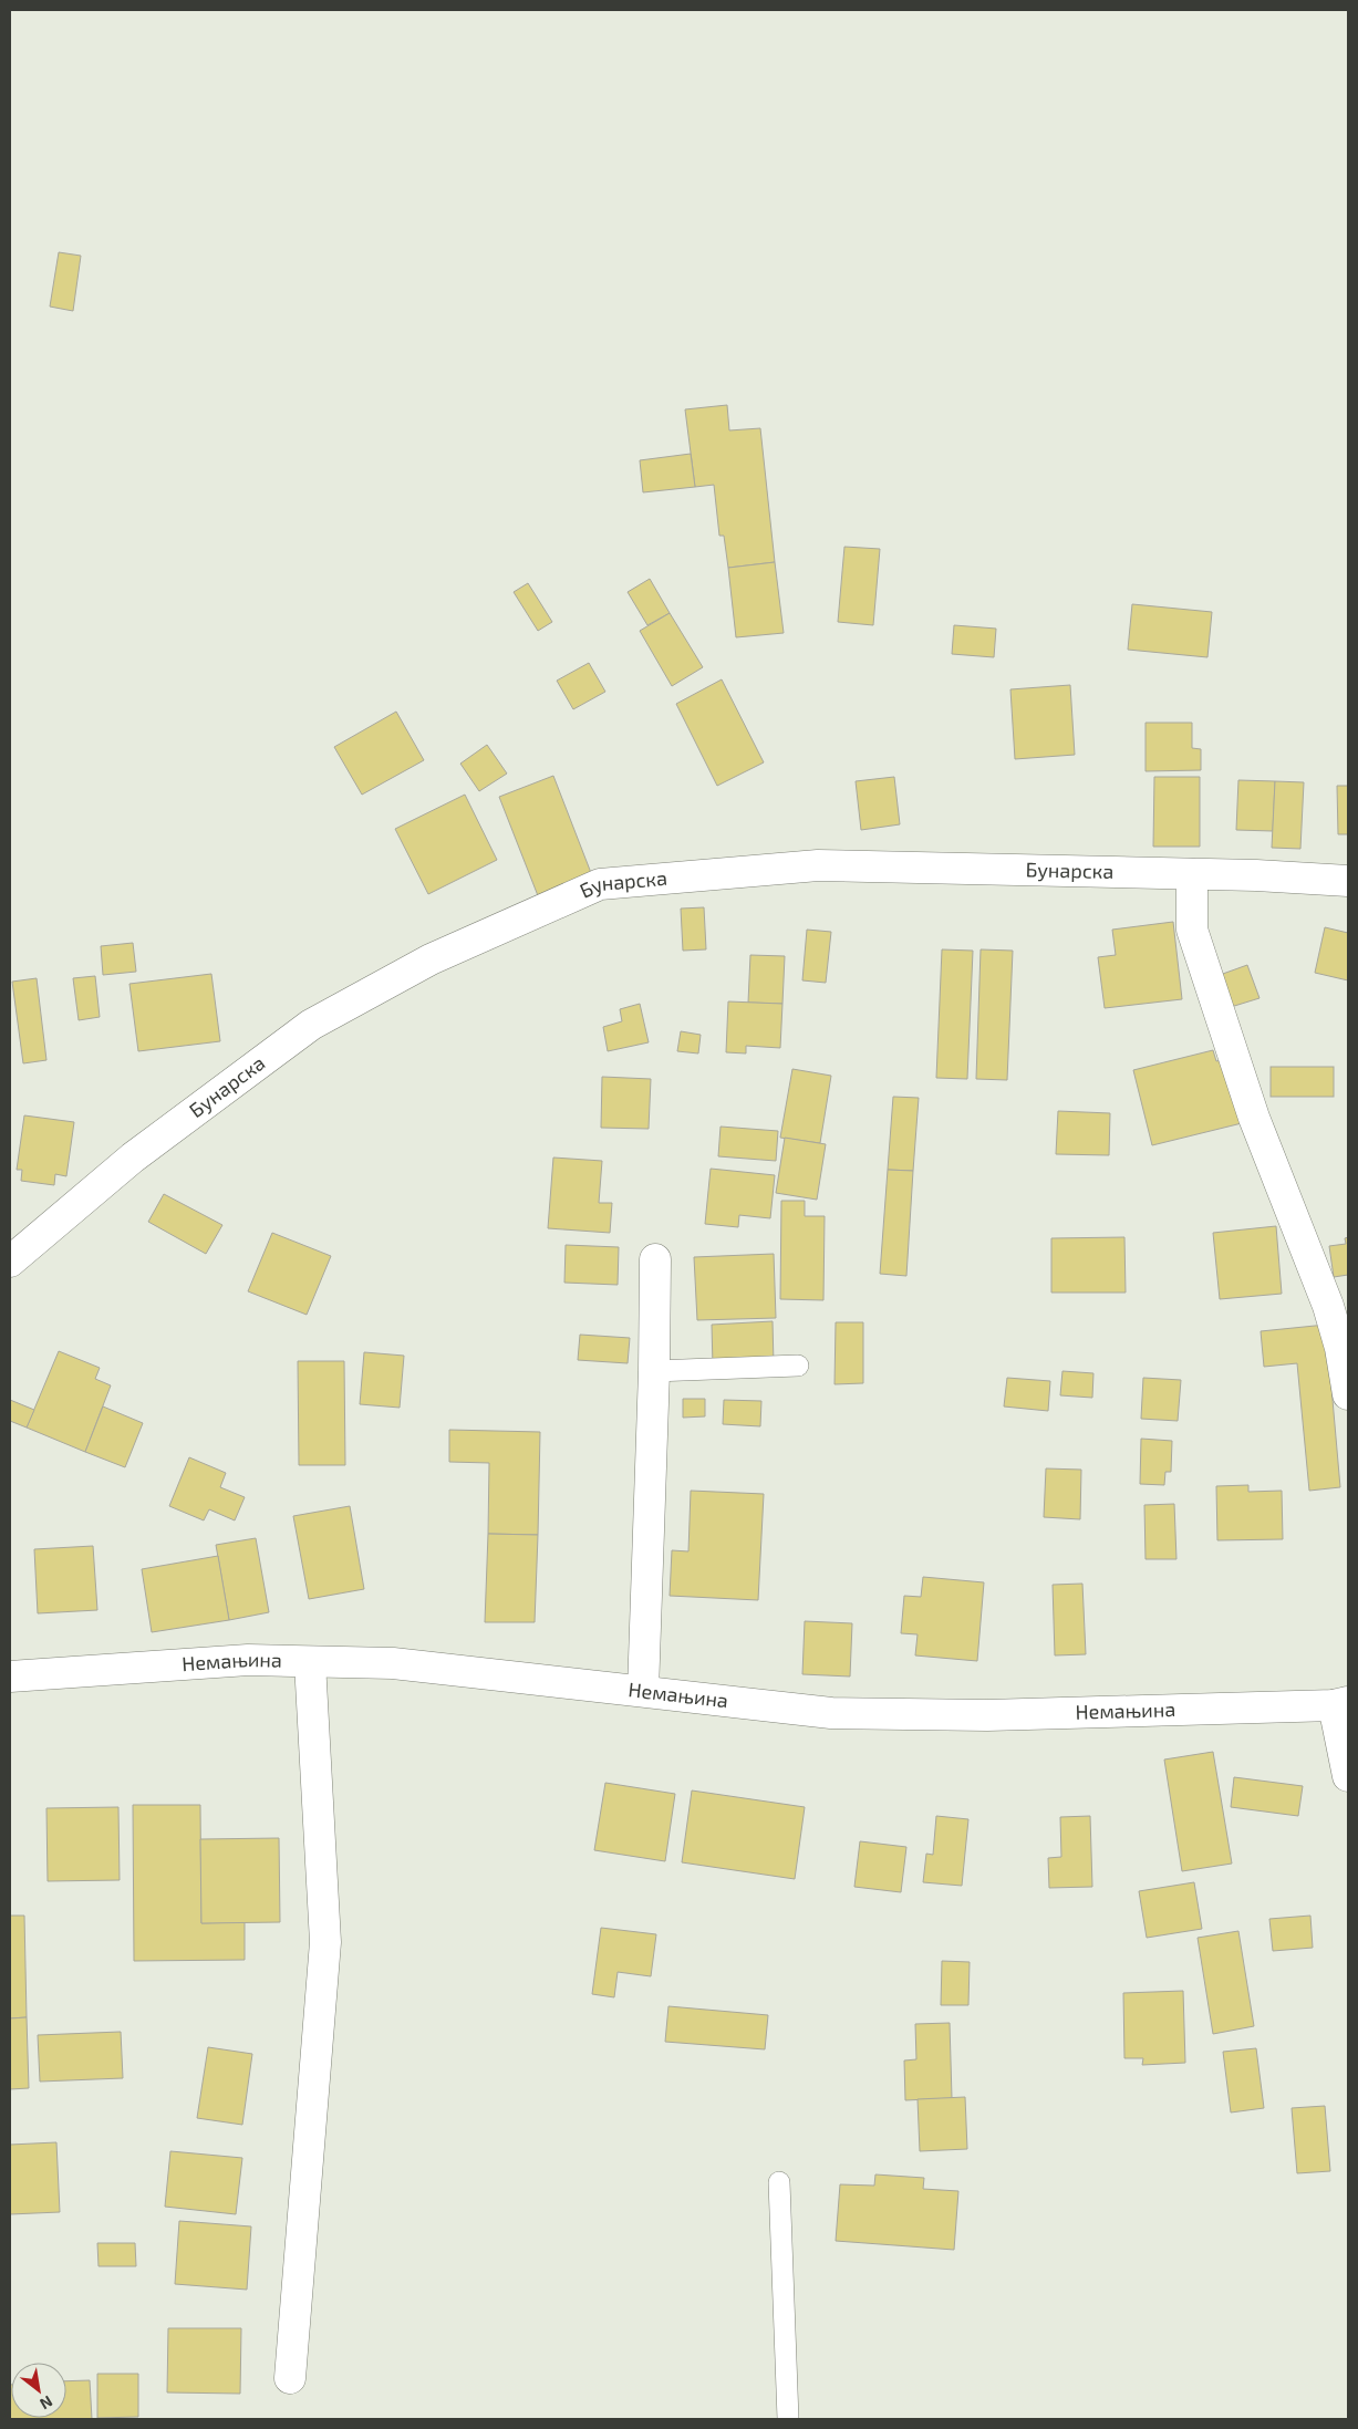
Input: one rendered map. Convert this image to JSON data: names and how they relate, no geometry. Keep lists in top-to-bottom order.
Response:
{
  "streets": {
    "street": ["Бунарска", "Немањина"]
  },
  "north": "bottom right"
}
